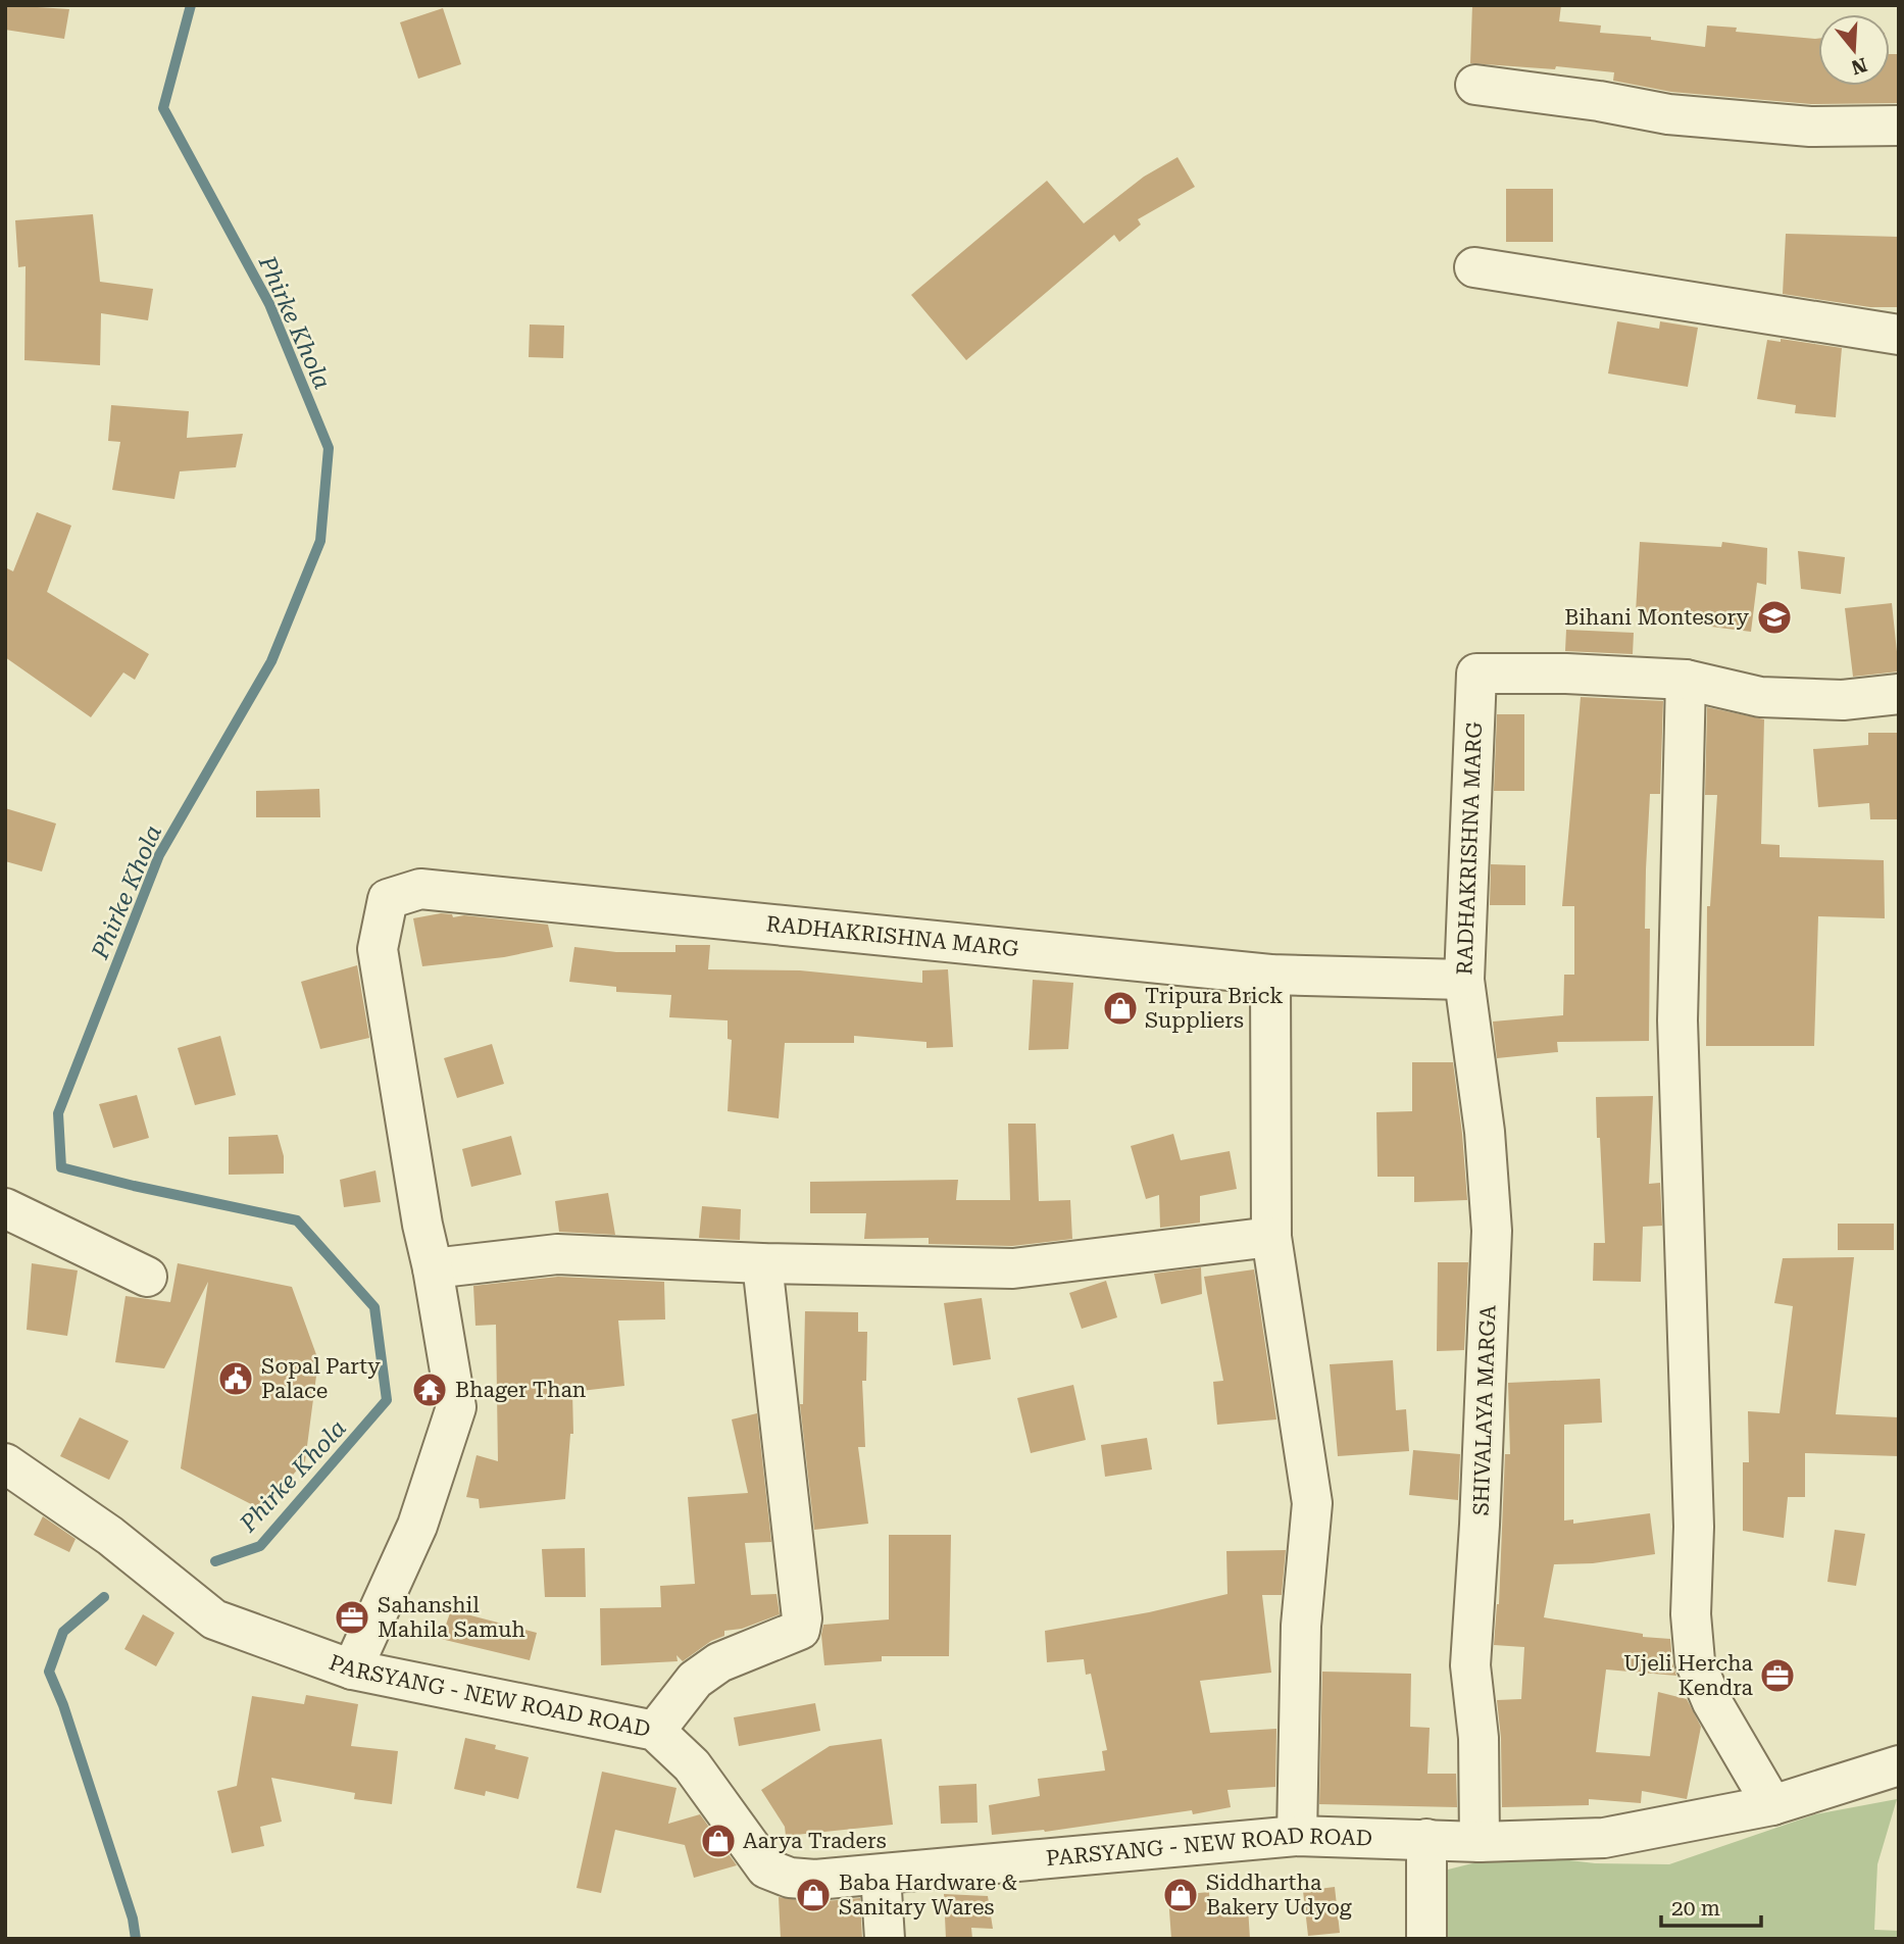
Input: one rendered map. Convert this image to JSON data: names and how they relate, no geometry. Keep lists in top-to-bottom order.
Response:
{
  "streets": {
    "street": ["RADHAKRISHNA MARG", "SHIVALAYA MARGA", "PARSYANG - NEW ROAD ROAD"]
  },
  "crossings": [
    ["RADHAKRISHNA MARG", "SHIVALAYA MARGA"],
    ["RADHAKRISHNA MARG", "PARSYANG - NEW ROAD ROAD"],
    ["SHIVALAYA MARGA", "PARSYANG - NEW ROAD ROAD"]
  ],
  "water": ["Phirke Khola"],
  "places": {
    "school or university": ["Bihani Montesory"],
    "shop": [
      "Tripura Brick Suppliers",
      "Aarya Traders",
      "Baba Hardware & Sanitary Wares",
      "Siddhartha Bakery Udyog"
    ],
    "public building": ["Sopal Party Palace"],
    "temple": ["Bhager Than"],
    "office": ["Sahanshil Mahila Samuh", "Ujeli Hercha Kendra"]
  },
  "scale_bar": "20 m",
  "north": "bottom"
}
